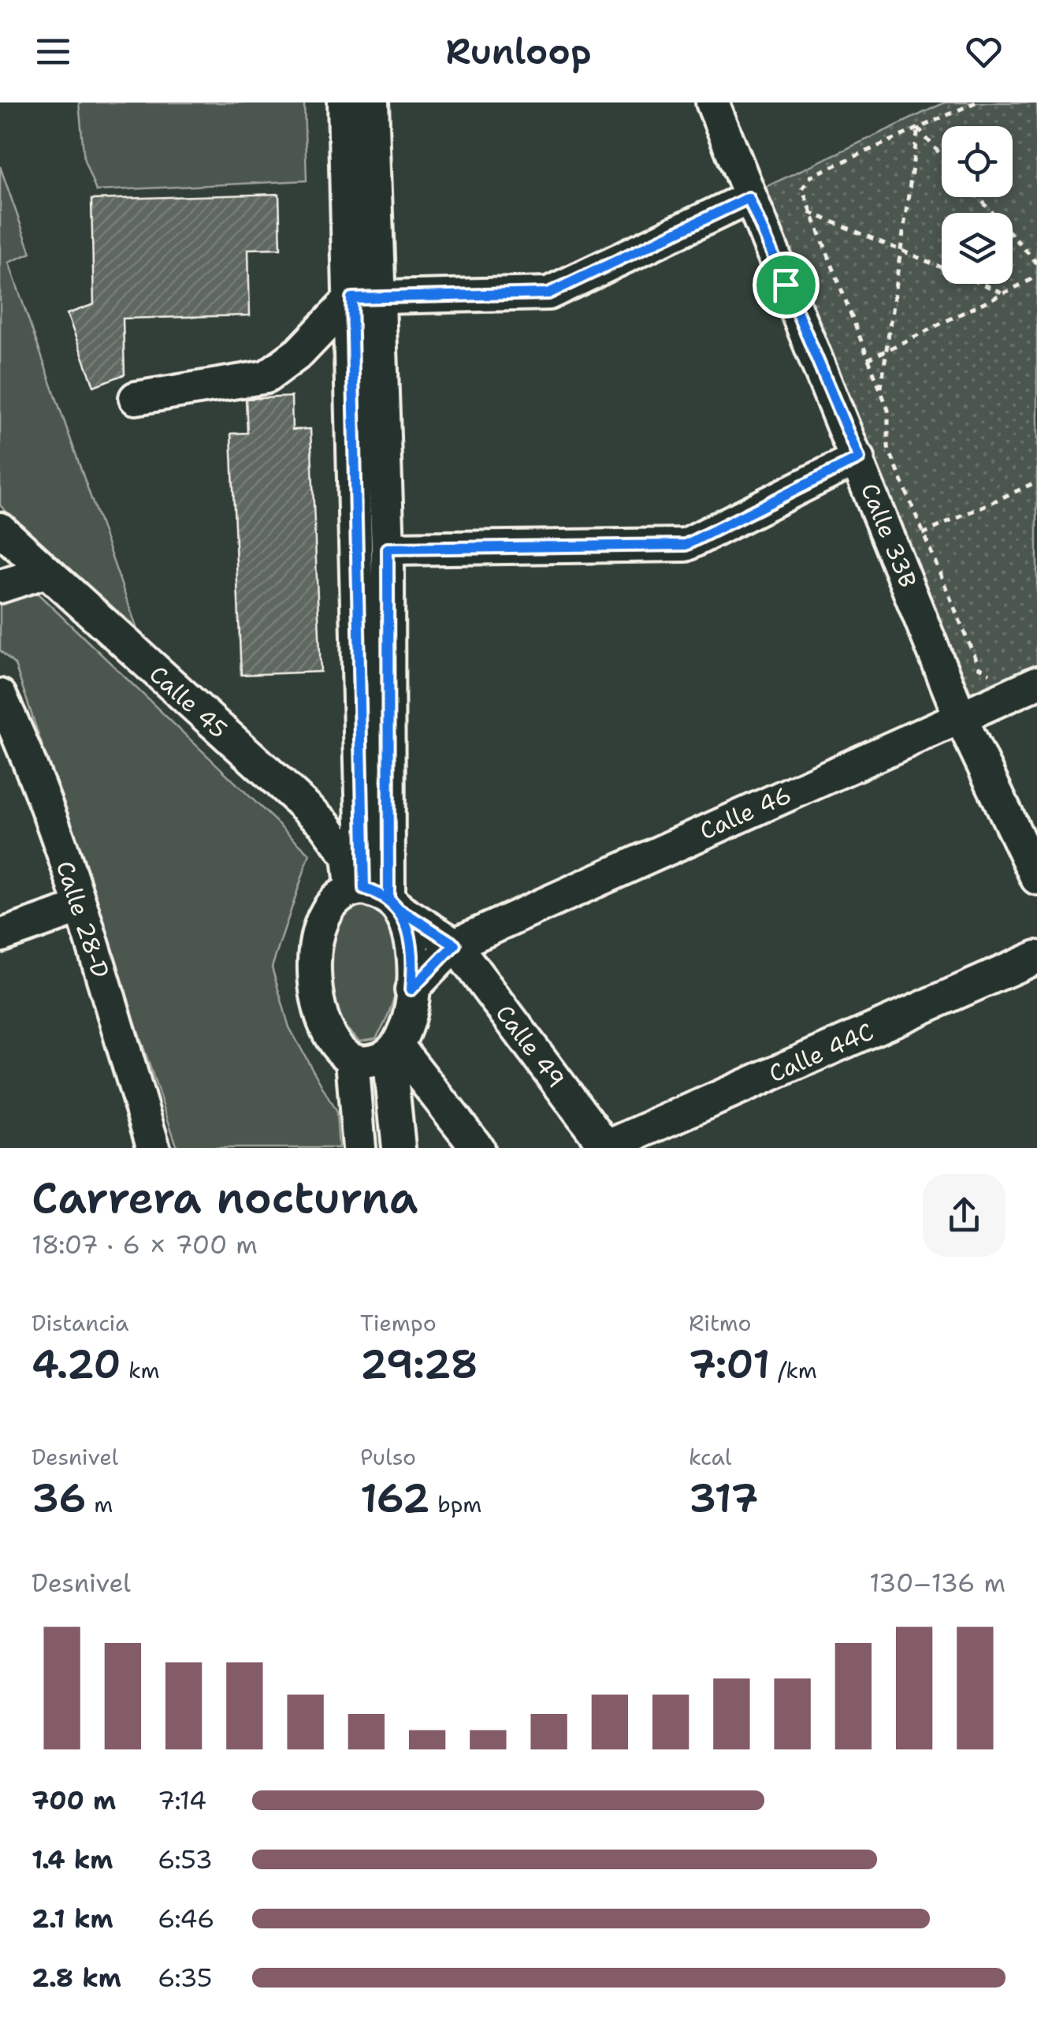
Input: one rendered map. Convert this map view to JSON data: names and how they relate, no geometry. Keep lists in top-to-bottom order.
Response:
{
  "streets": {
    "street": [
      "Calle 33B",
      "Calle 45",
      "Calle 46",
      "Calle 28-D",
      "Calle 49",
      "Calle 44C"
    ]
  },
  "crossings": [
    ["Calle 33B", "Calle 46"],
    ["Calle 45", "Calle 46"],
    ["Calle 46", "Calle 49"],
    ["Calle 49", "Calle 44C"]
  ],
  "page": {
    "header": "Runloop",
    "heading": ["Carrera nocturna", "18:07 · 6 × 700 m"],
    "stats": [
      ["Distancia", "4.20 km"],
      ["Tiempo", "29:28"],
      ["Ritmo", "7:01 /km"],
      ["Desnivel", "36 m"],
      ["Pulso", "162 bpm"],
      ["kcal", "317"]
    ],
    "chart": ["Desnivel", "130–136 m"],
    "list": [
      {
        "name": "700 m",
        "note": "7:14"
      },
      {
        "name": "1.4 km",
        "note": "6:53"
      },
      {
        "name": "2.1 km",
        "note": "6:46"
      },
      {
        "name": "2.8 km",
        "note": "6:35"
      }
    ]
  }
}
